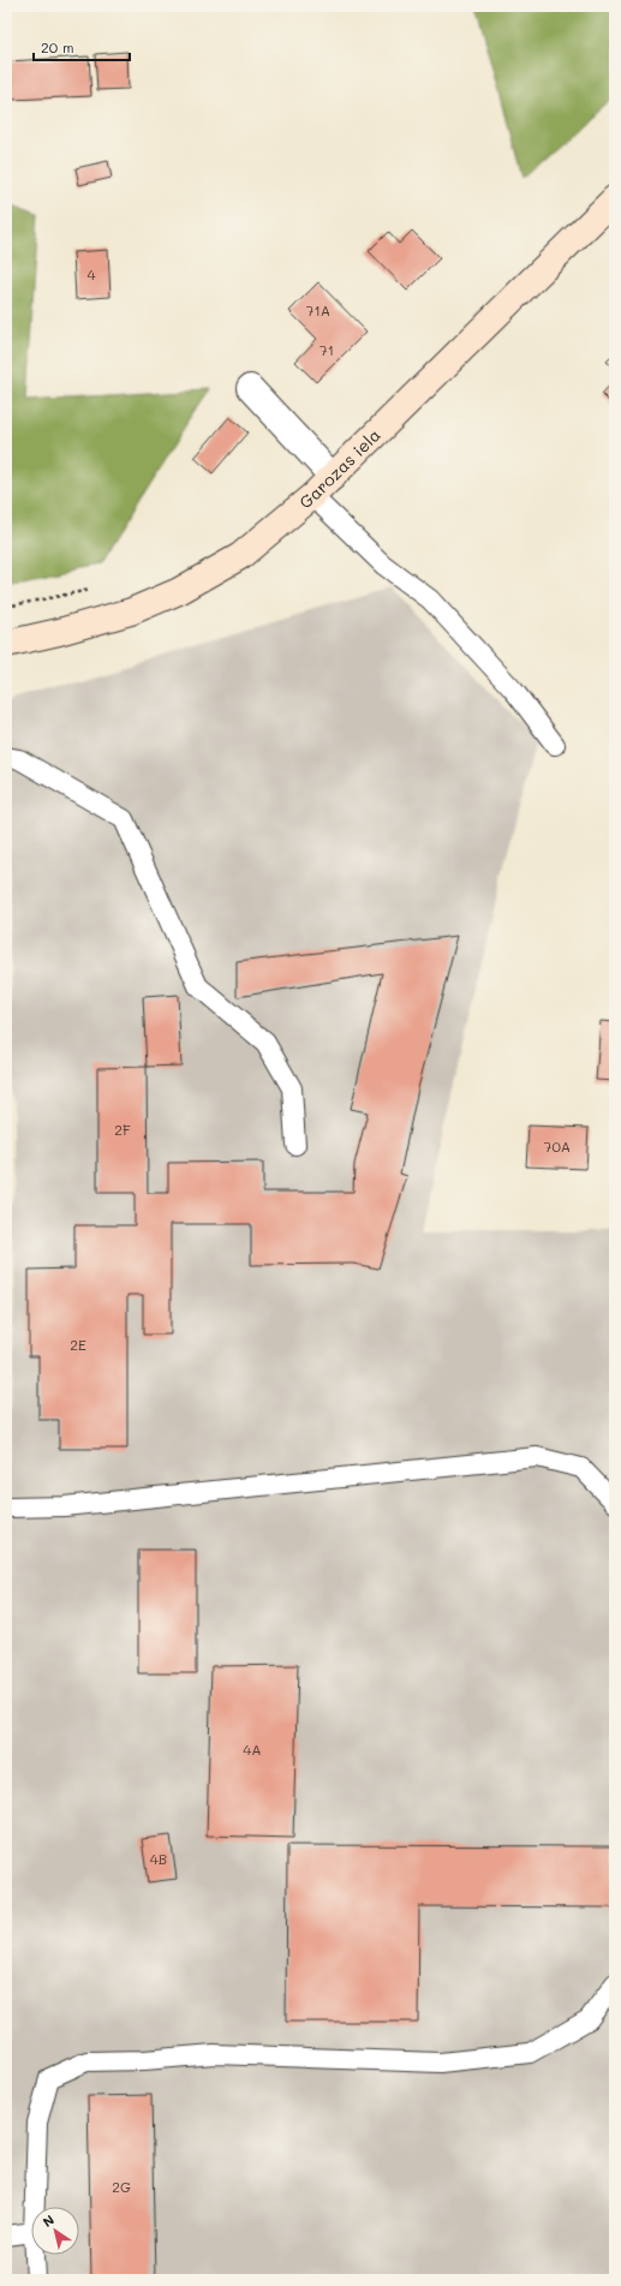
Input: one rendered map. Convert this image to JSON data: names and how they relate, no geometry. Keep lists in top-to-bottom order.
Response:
{
  "streets": {
    "main road": ["Garozas iela"]
  },
  "house_numbers": [
    "4",
    "71A",
    "71",
    "2F",
    "70A",
    "2E",
    "4A",
    "4B",
    "2G"
  ],
  "scale_bar": "20 m",
  "north": "top left"
}
